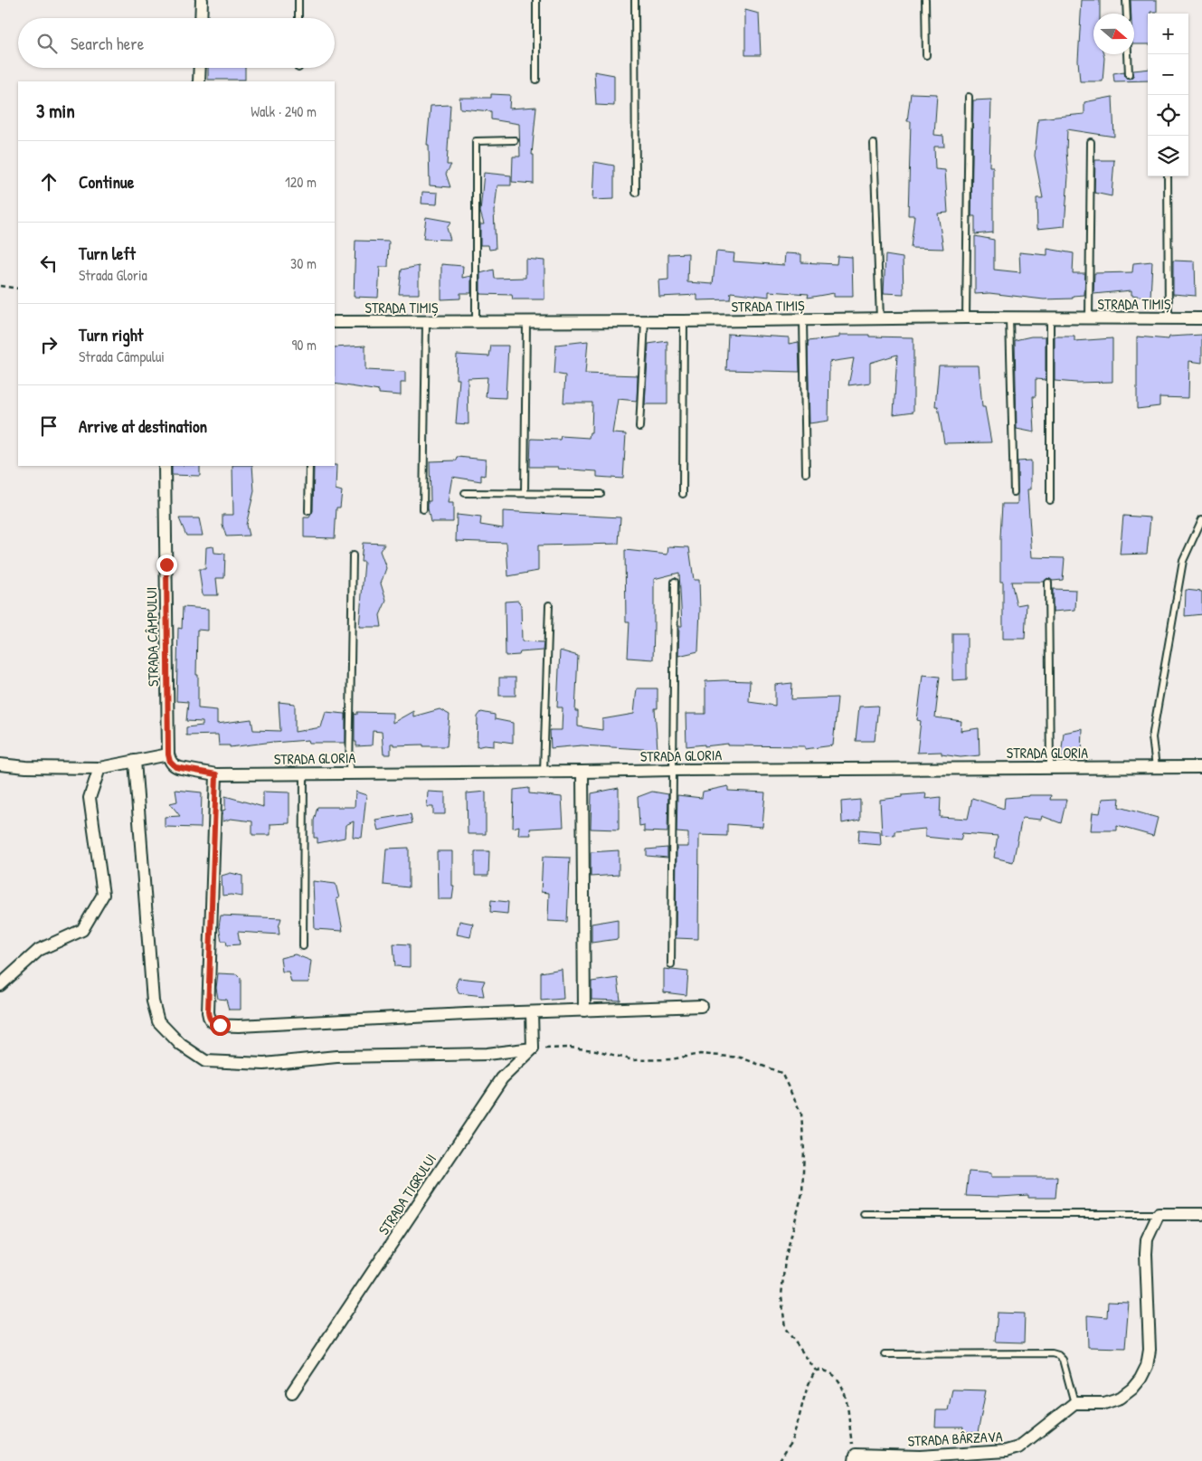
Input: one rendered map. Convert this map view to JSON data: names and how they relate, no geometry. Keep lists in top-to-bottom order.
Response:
{
  "streets": {
    "street": [
      "STRADA TIMIȘ",
      "STRADA CÂMPULUI",
      "STRADA GLORIA",
      "STRADA TIGRULUI",
      "STRADA BÂRZAVA"
    ]
  },
  "crossings": [
    ["STRADA CÂMPULUI", "STRADA GLORIA"]
  ],
  "north": "right",
  "page": {
    "map_buttons": ["+", "−"],
    "search": "Search here",
    "heading": ["3 min", "Walk · 240 m"],
    "list": [
      ["Continue", "120 m"],
      ["Turn left", "Strada Gloria", "30 m"],
      ["Turn right", "Strada Câmpului", "90 m"],
      "Arrive at destination"
    ]
  }
}
